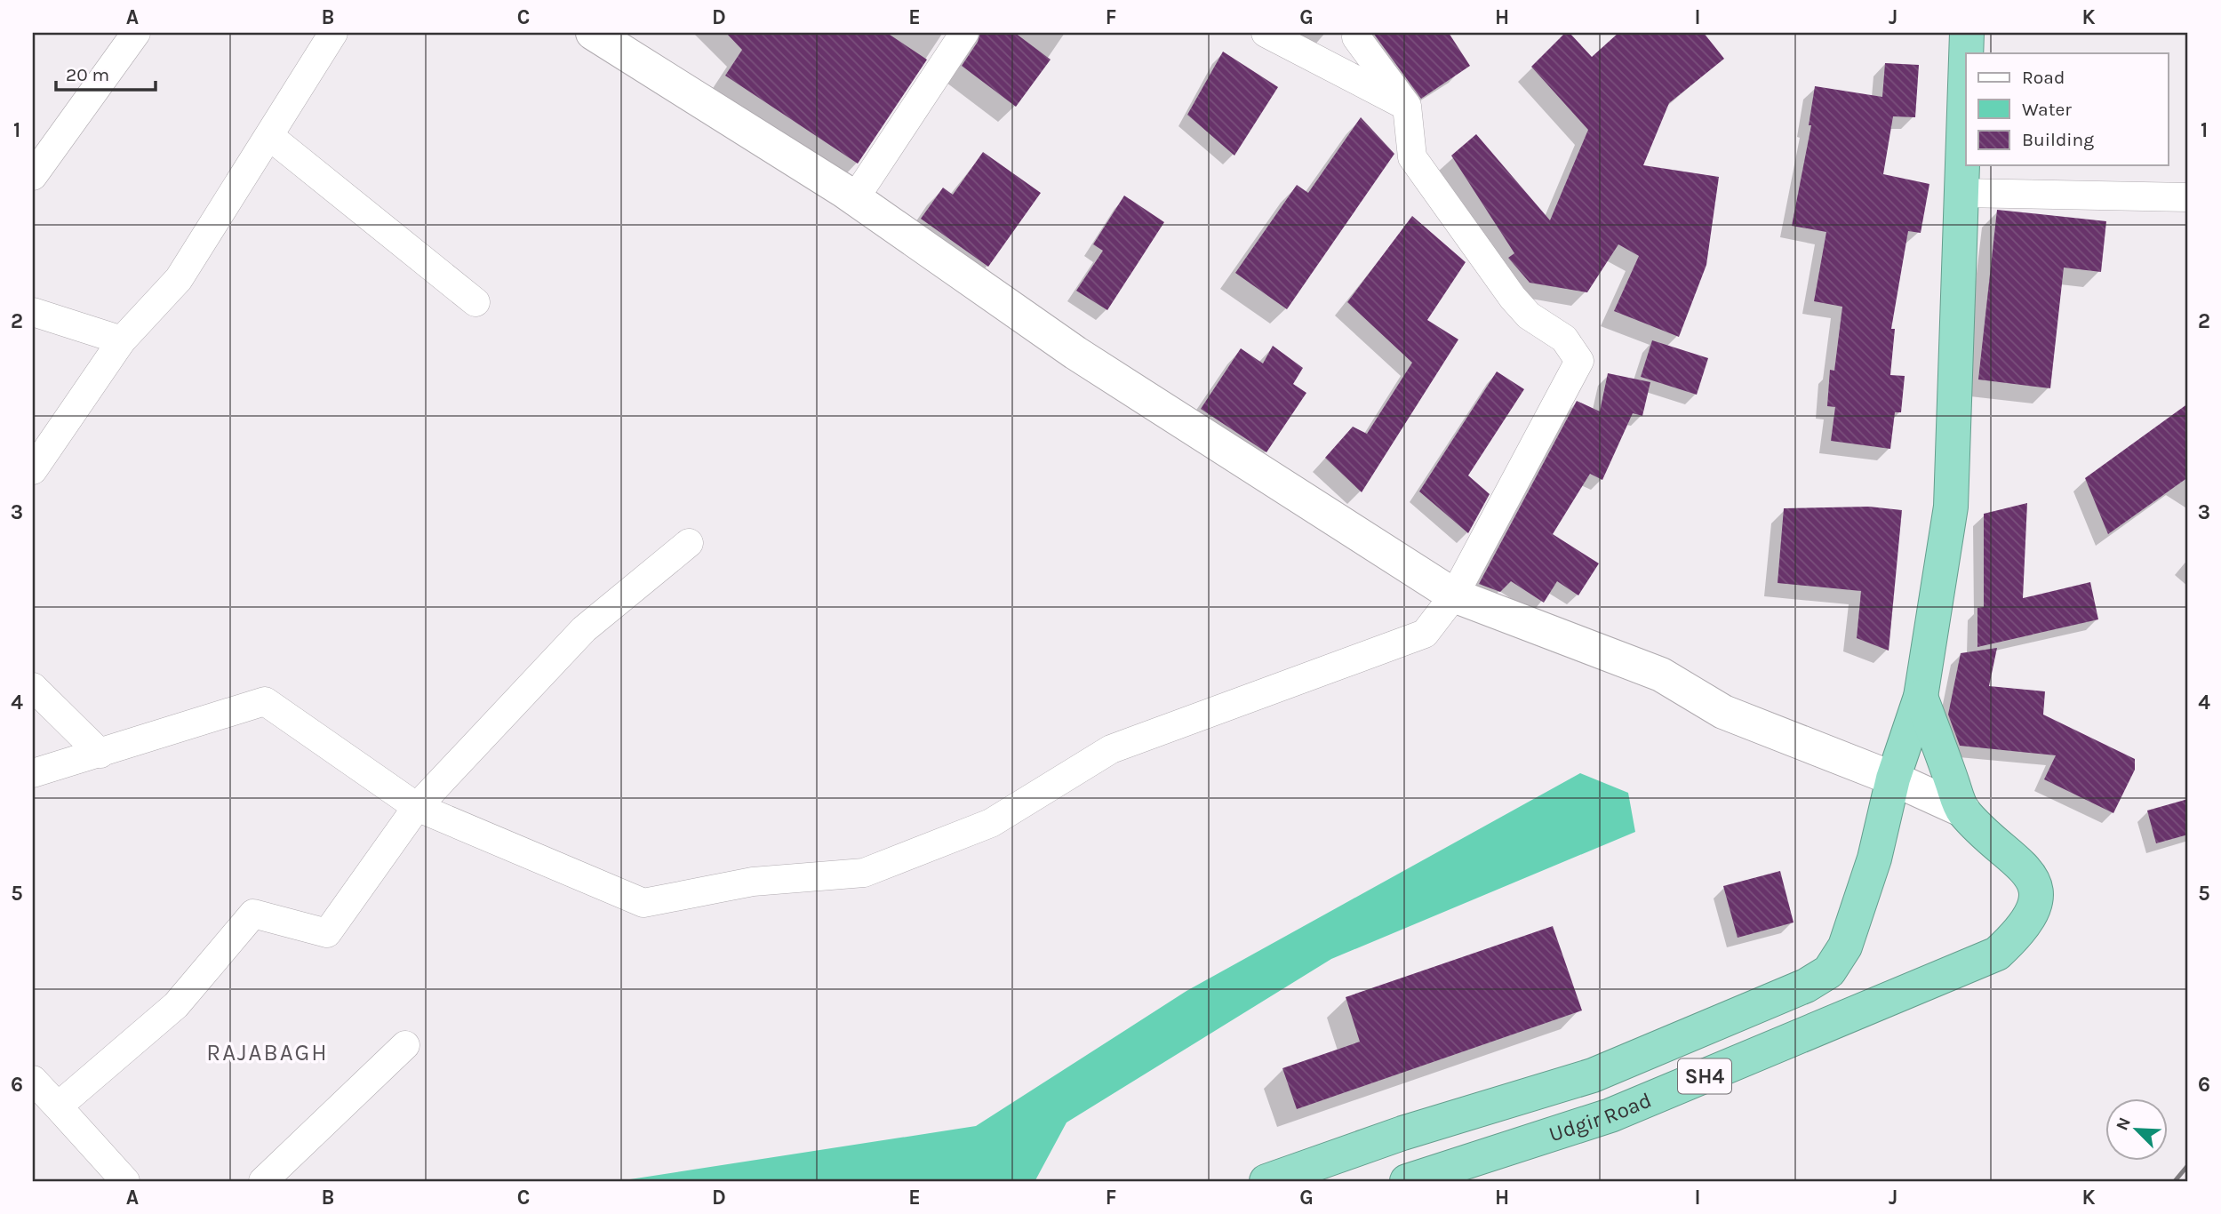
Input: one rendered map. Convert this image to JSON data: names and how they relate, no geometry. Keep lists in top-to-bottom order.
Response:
{
  "streets": {
    "highway": ["SH4", "Udgir Road"]
  },
  "districts": ["RAJABAGH"],
  "legend": ["Road", "Water", "Building"],
  "scale_bar": "20 m",
  "north": "top left",
  "grid": {
    "columns": [
      "A",
      "B",
      "C",
      "D",
      "E",
      "F",
      "G",
      "H",
      "I",
      "J",
      "K"
    ],
    "rows": [
      "1",
      "2",
      "3",
      "4",
      "5",
      "6"
    ]
  }
}
